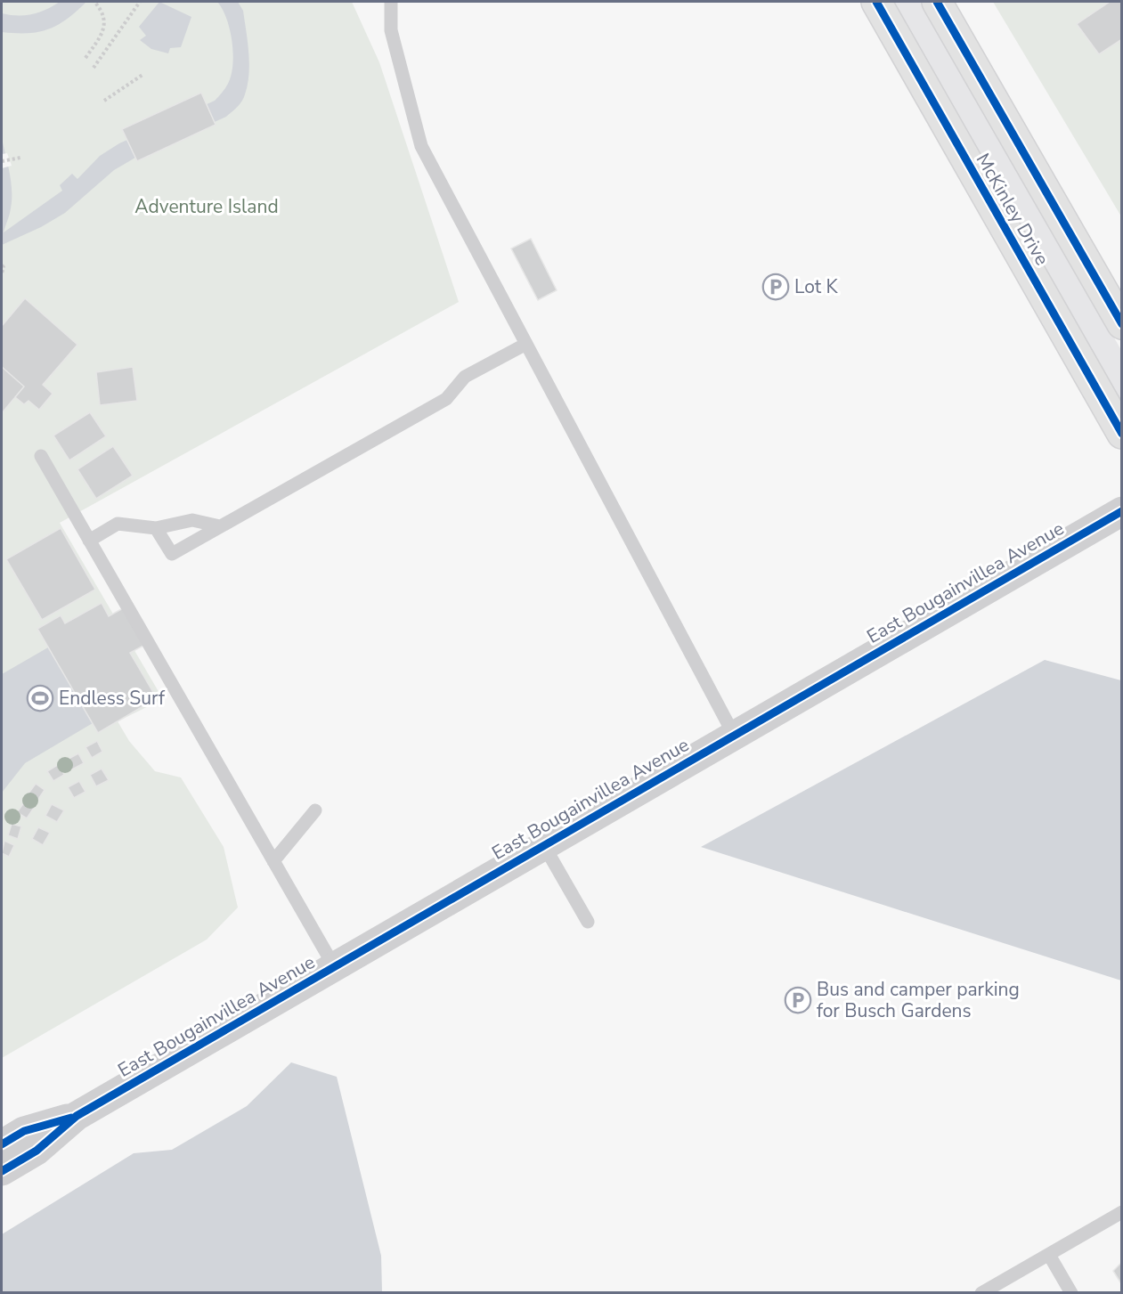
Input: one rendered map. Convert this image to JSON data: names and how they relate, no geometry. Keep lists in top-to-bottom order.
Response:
{
  "streets": {
    "main road": ["McKinley Drive"],
    "street": ["East Bougainvillea Avenue"]
  },
  "parks": ["Adventure Island"],
  "places": {
    "parking": ["Lot K", "Bus and camper parking for Busch Gardens"],
    "sports": ["Endless Surf"]
  }
}
